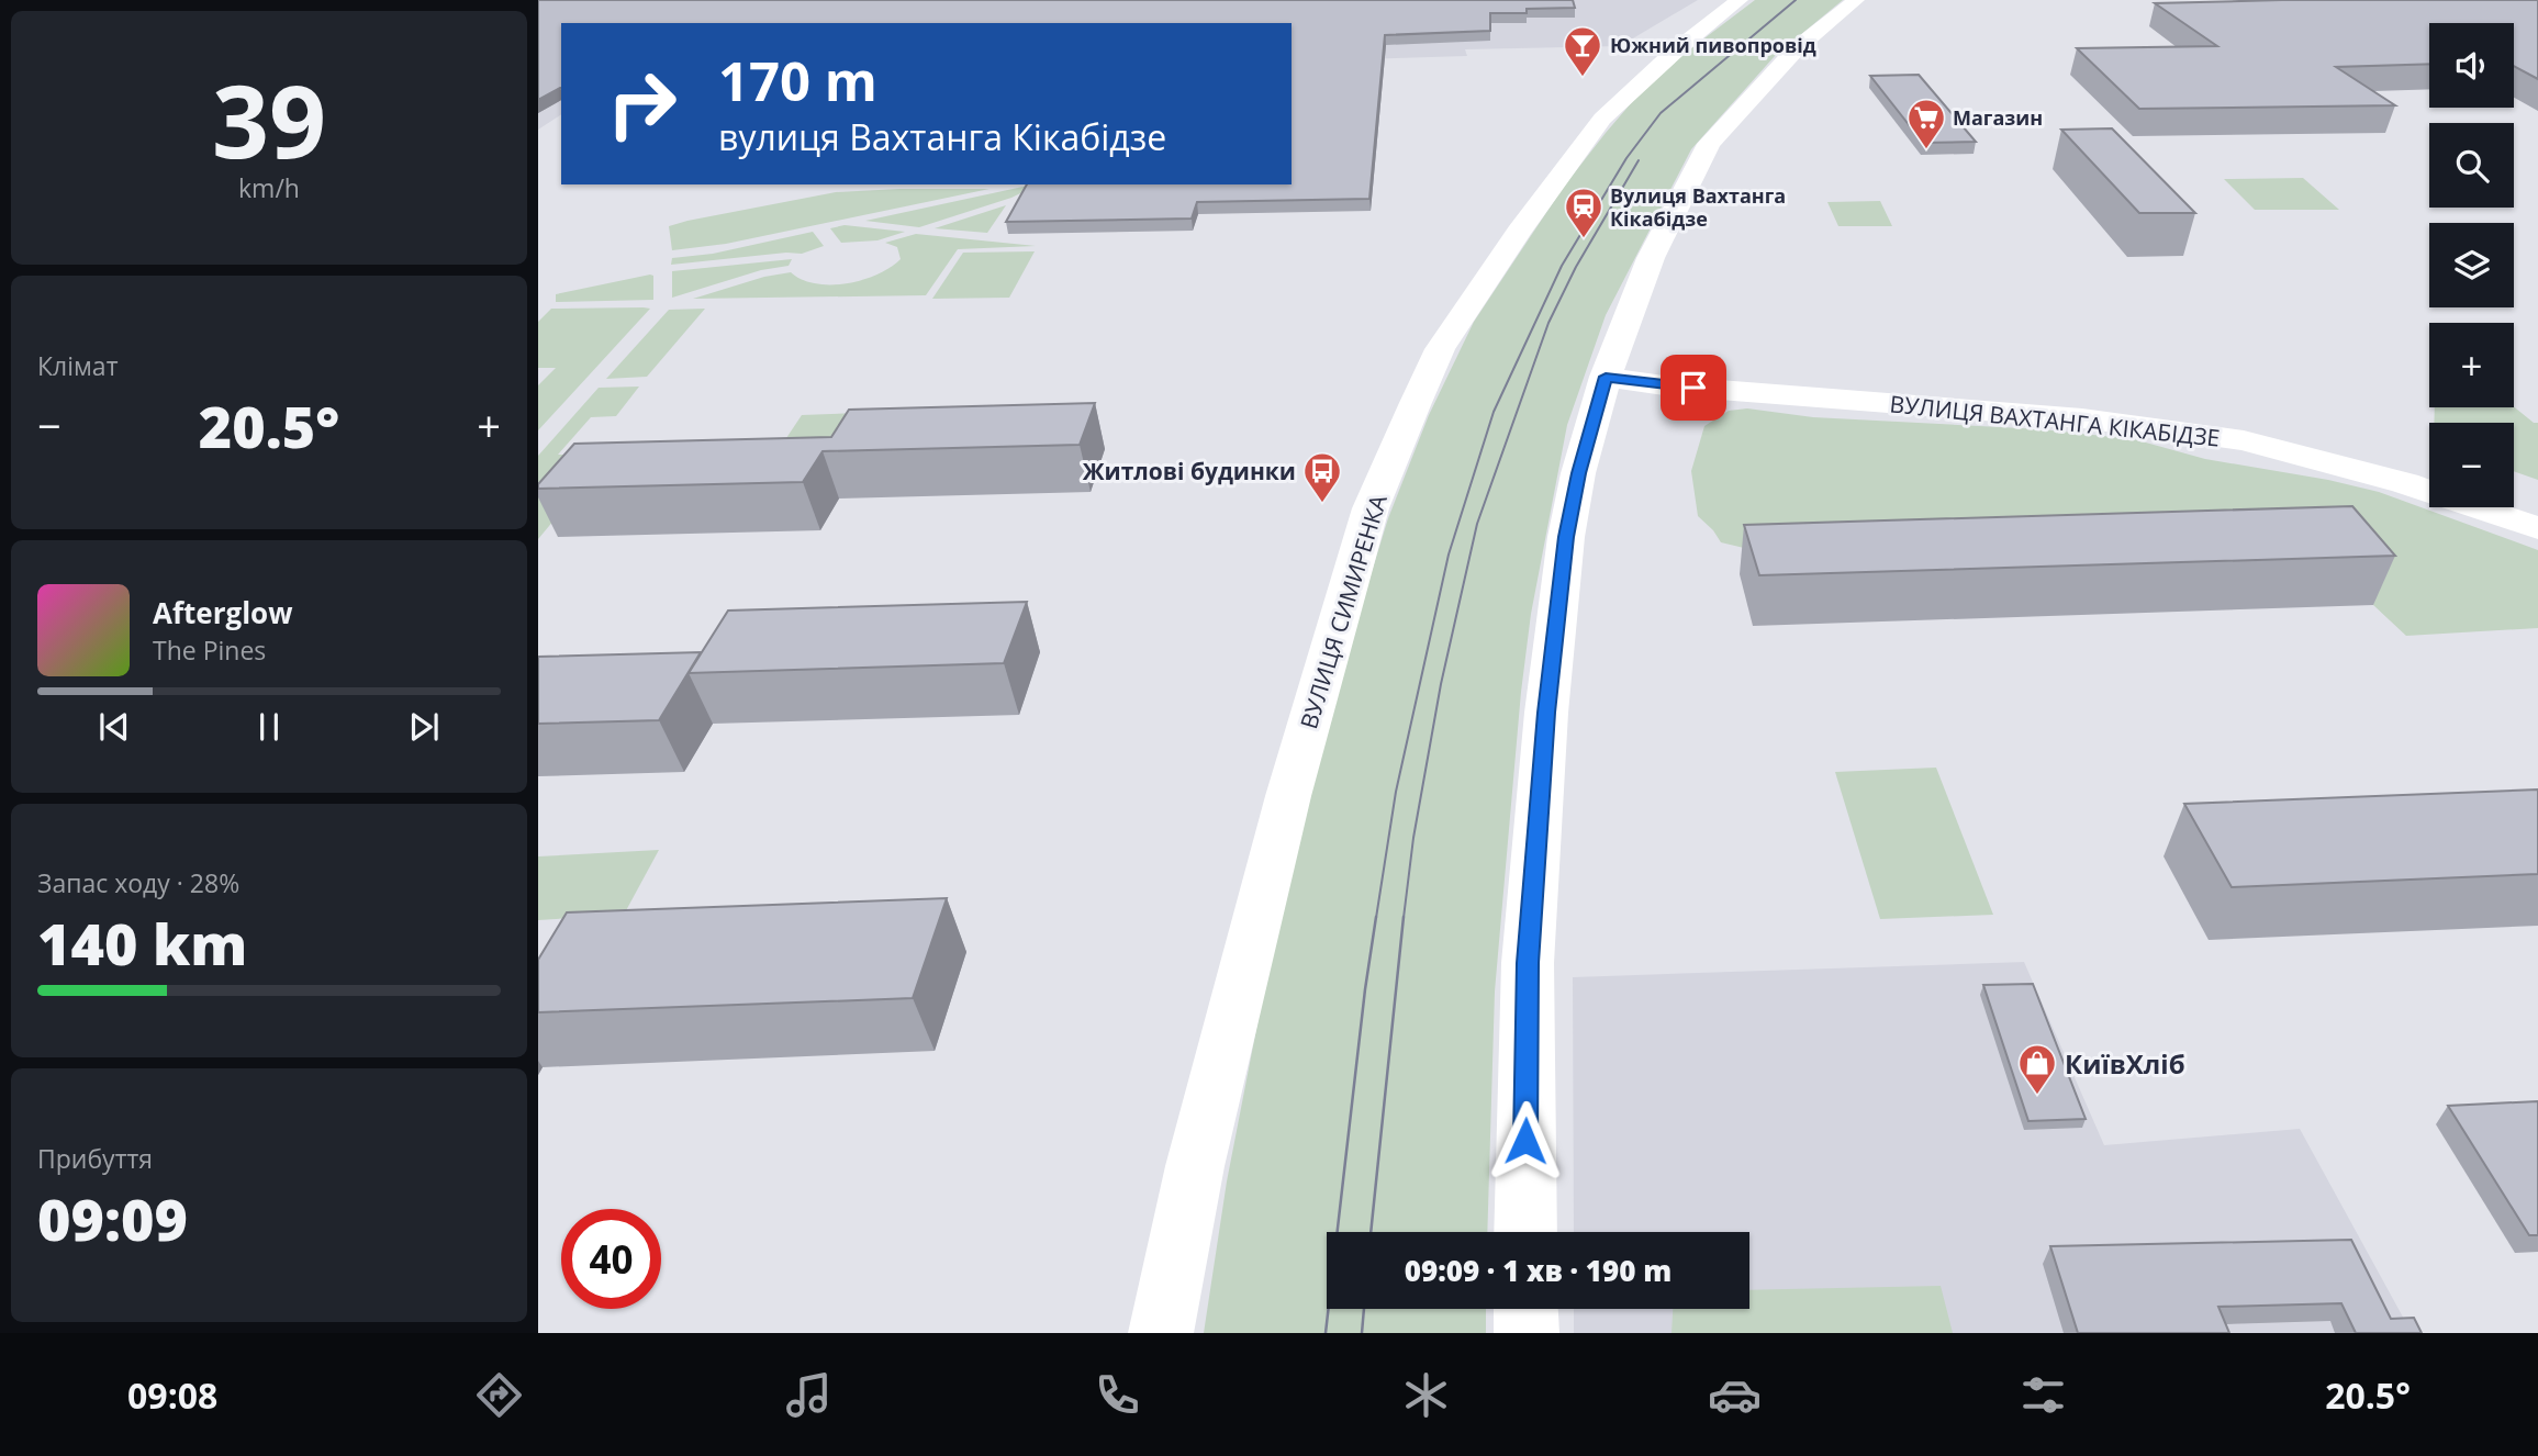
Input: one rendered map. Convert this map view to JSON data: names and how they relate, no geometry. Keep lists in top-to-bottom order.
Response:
{
  "streets": {
    "street": ["ВУЛИЦЯ ВАХТАНГА КІКАБІДЗЕ", "ВУЛИЦЯ СИМИРЕНКА"]
  },
  "places": {
    "bar": ["Южний пивопровід"],
    "supermarket": ["Магазин"],
    "station": ["Вулиця Вахтанга Кікабідзе"],
    "bus stop": ["Житлові будинки"],
    "shop": ["КиївХліб"]
  },
  "page": {
    "tile": [
      ["39", "km/h"],
      "Клімат",
      ["Запас ходу · 28%", "140 km"],
      ["Прибуття", "09:09"]
    ],
    "map_buttons": ["+", "−"],
    "turn": ["170 m", "вулиця Вахтанга Кікабідзе"],
    "heat": ["−", "20.5°", "+"],
    "song": ["Afterglow", "The Pines"],
    "limit": "40",
    "trip": "09:09 · 1 хв · 190 m",
    "tabs": ["09:08", "20.5°"]
  }
}
